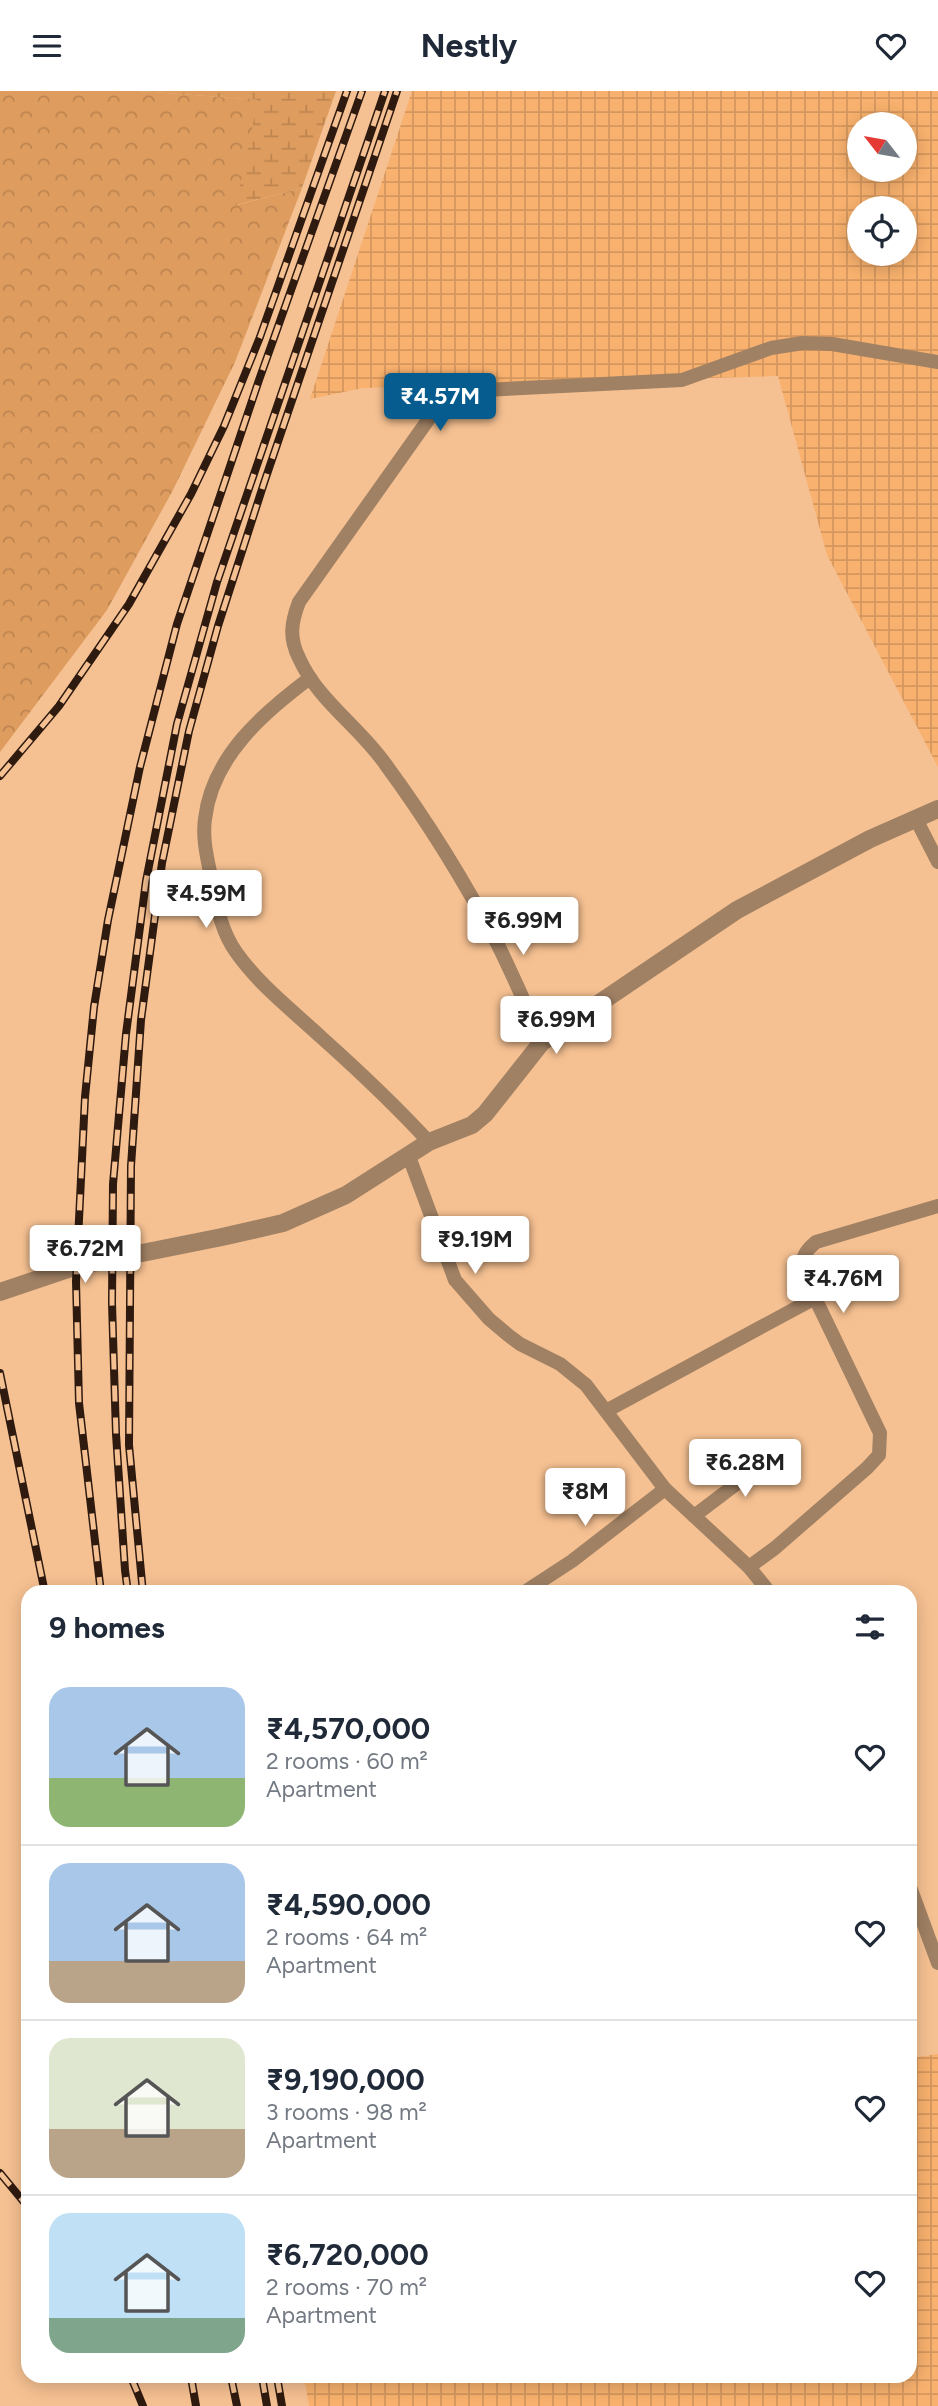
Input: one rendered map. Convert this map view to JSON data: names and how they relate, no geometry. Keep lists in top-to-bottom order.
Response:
{
  "north": "top left",
  "page": {
    "header": "Nestly",
    "price": [
      "₹4.57M",
      "₹4.59M",
      "₹6.99M",
      "₹6.99M",
      "₹9.19M",
      "₹6.72M",
      "₹4.76M",
      "₹6.28M",
      "₹8M"
    ],
    "heading": "9 homes",
    "list": [
      {
        "name": "₹4,570,000",
        "note": "2 rooms · 60 m² · Apartment"
      },
      {
        "name": "₹4,590,000",
        "note": "2 rooms · 64 m² · Apartment"
      },
      {
        "name": "₹9,190,000",
        "note": "3 rooms · 98 m² · Apartment"
      },
      {
        "name": "₹6,720,000",
        "note": "2 rooms · 70 m² · Apartment"
      }
    ]
  }
}
